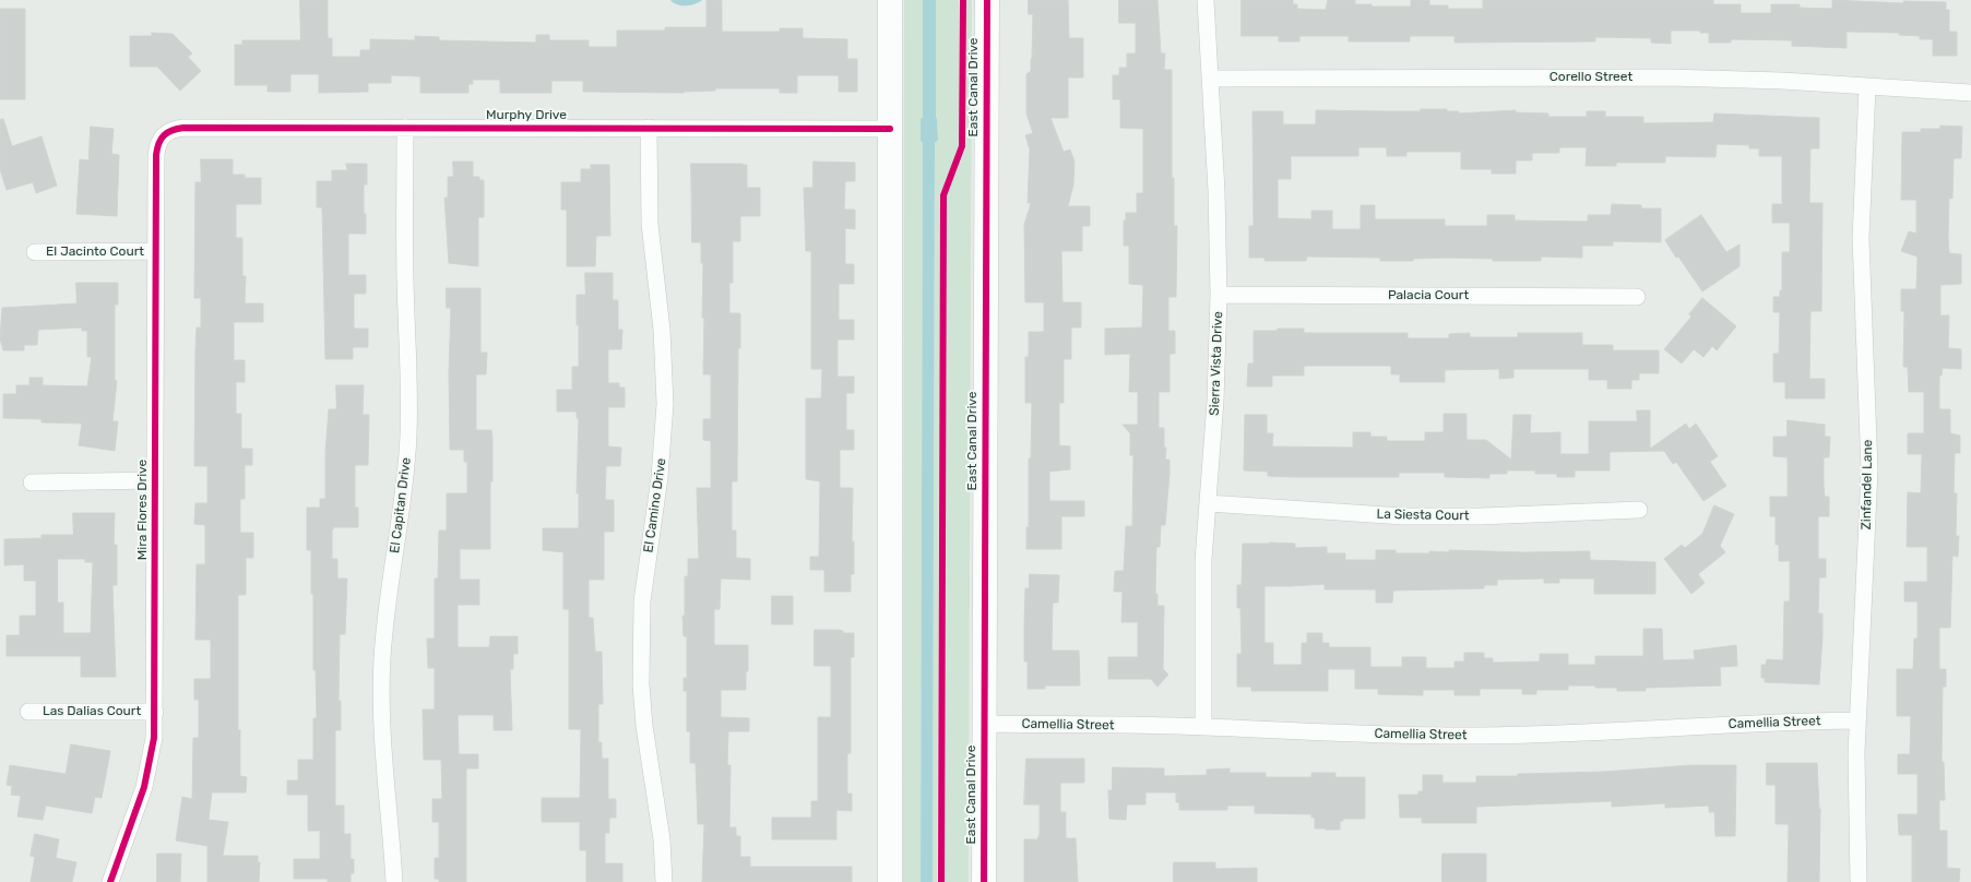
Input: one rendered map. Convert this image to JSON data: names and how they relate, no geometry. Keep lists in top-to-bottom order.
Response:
{
  "streets": {
    "main road": ["East Canal Drive"],
    "street": [
      "Corello Street",
      "Murphy Drive",
      "El Jacinto Court",
      "Palacia Court",
      "Sierra Vista Drive",
      "Zinfandel Lane",
      "El Capitan Drive",
      "El Camino Drive",
      "Mira Flores Drive",
      "La Siesta Court",
      "Las Dalias Court",
      "Camellia Street"
    ]
  },
  "crossings": [
    ["Corello Street", "Sierra Vista Drive"],
    ["Corello Street", "Zinfandel Lane"],
    ["East Canal Drive", "Camellia Street"],
    ["Murphy Drive", "El Capitan Drive"],
    ["Murphy Drive", "El Camino Drive"],
    ["Murphy Drive", "Mira Flores Drive"],
    ["El Jacinto Court", "Mira Flores Drive"],
    ["Palacia Court", "Sierra Vista Drive"],
    ["Sierra Vista Drive", "La Siesta Court"],
    ["Sierra Vista Drive", "Camellia Street"],
    ["Zinfandel Lane", "Camellia Street"],
    ["Mira Flores Drive", "Las Dalias Court"]
  ]
}
